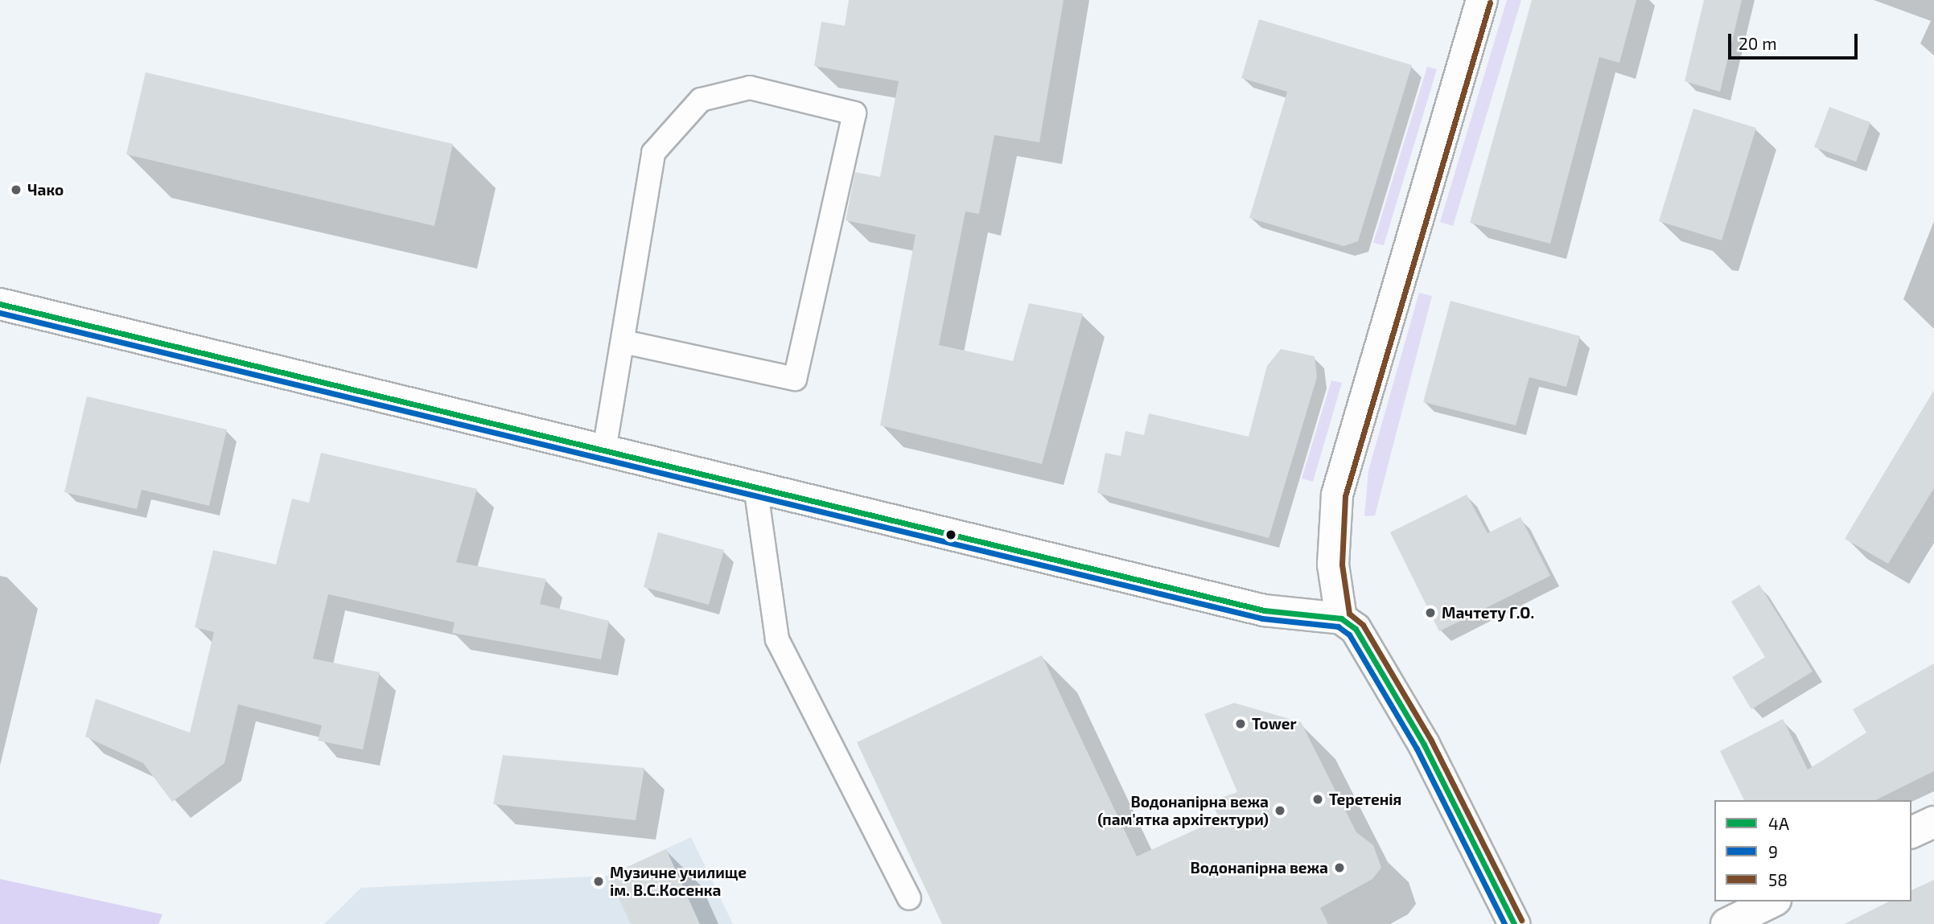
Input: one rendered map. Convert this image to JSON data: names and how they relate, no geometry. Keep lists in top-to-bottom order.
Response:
{
  "places": [
    "Чако",
    "Мачтету Г.О.",
    "Tower",
    "Теретенія",
    "Водонапірна вежа (пам'ятка архітектури)",
    "Водонапірна вежа",
    "Музичне училище ім. В.С.Косенка"
  ],
  "lines": ["transit line 58", "transit line 4А", "transit line 9"],
  "legend": ["4А", "9", "58"],
  "scale_bar": "20 m"
}
